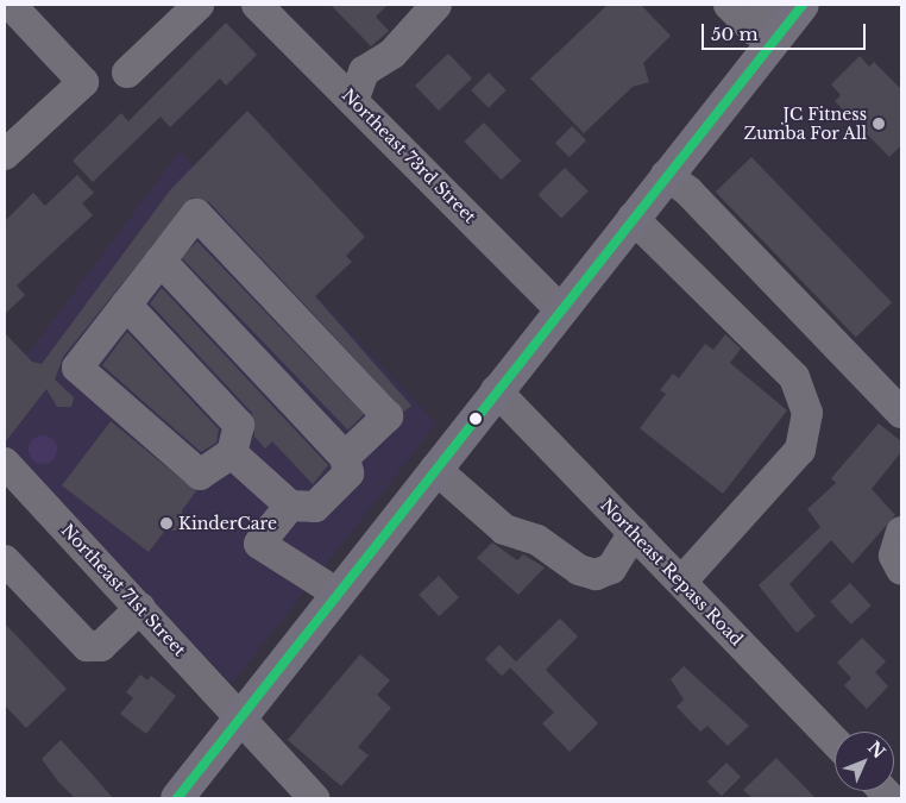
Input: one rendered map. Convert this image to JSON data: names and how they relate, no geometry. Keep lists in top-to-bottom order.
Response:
{
  "streets": {
    "street": ["Northeast 73rd Street", "Northeast Repass Road", "Northeast 71st Street"]
  },
  "places": ["JC Fitness Zumba For All", "KinderCare"],
  "scale_bar": "50 m",
  "north": "top right"
}
